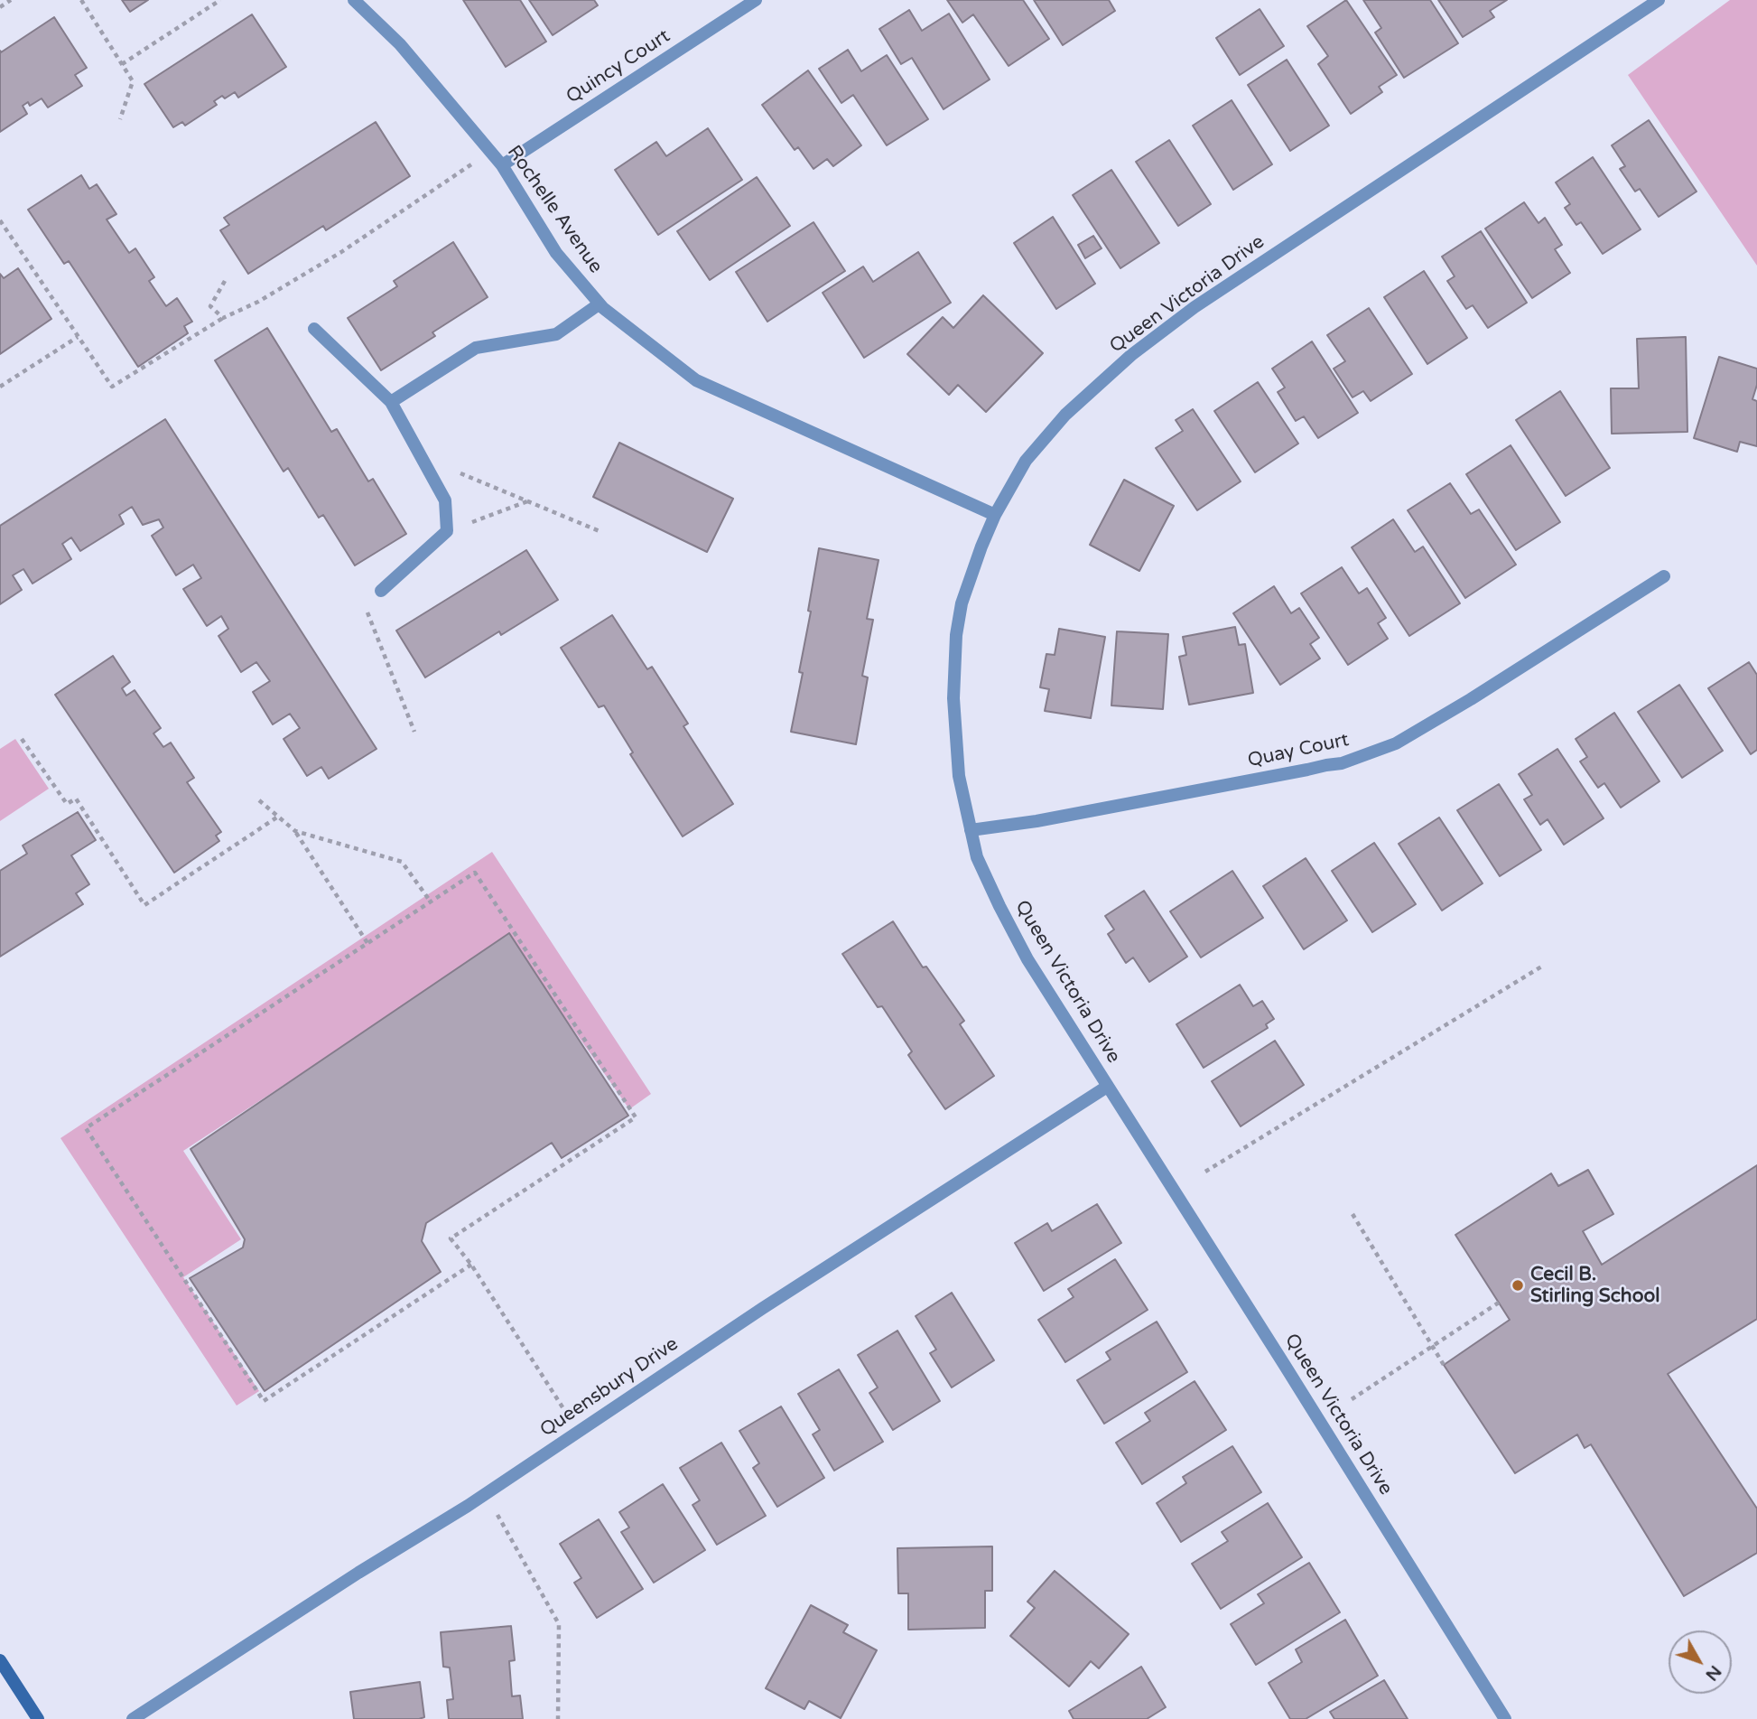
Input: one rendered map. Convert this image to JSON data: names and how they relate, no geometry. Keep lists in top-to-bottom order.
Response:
{
  "streets": {
    "street": [
      "Quincy Court",
      "Rochelle Avenue",
      "Queen Victoria Drive",
      "Quay Court",
      "Queensbury Drive"
    ]
  },
  "crossings": [
    ["Quincy Court", "Rochelle Avenue"],
    ["Rochelle Avenue", "Queen Victoria Drive"],
    ["Queen Victoria Drive", "Quay Court"],
    ["Queen Victoria Drive", "Queensbury Drive"]
  ],
  "places": ["Cecil B. Stirling School"],
  "north": "bottom right"
}
